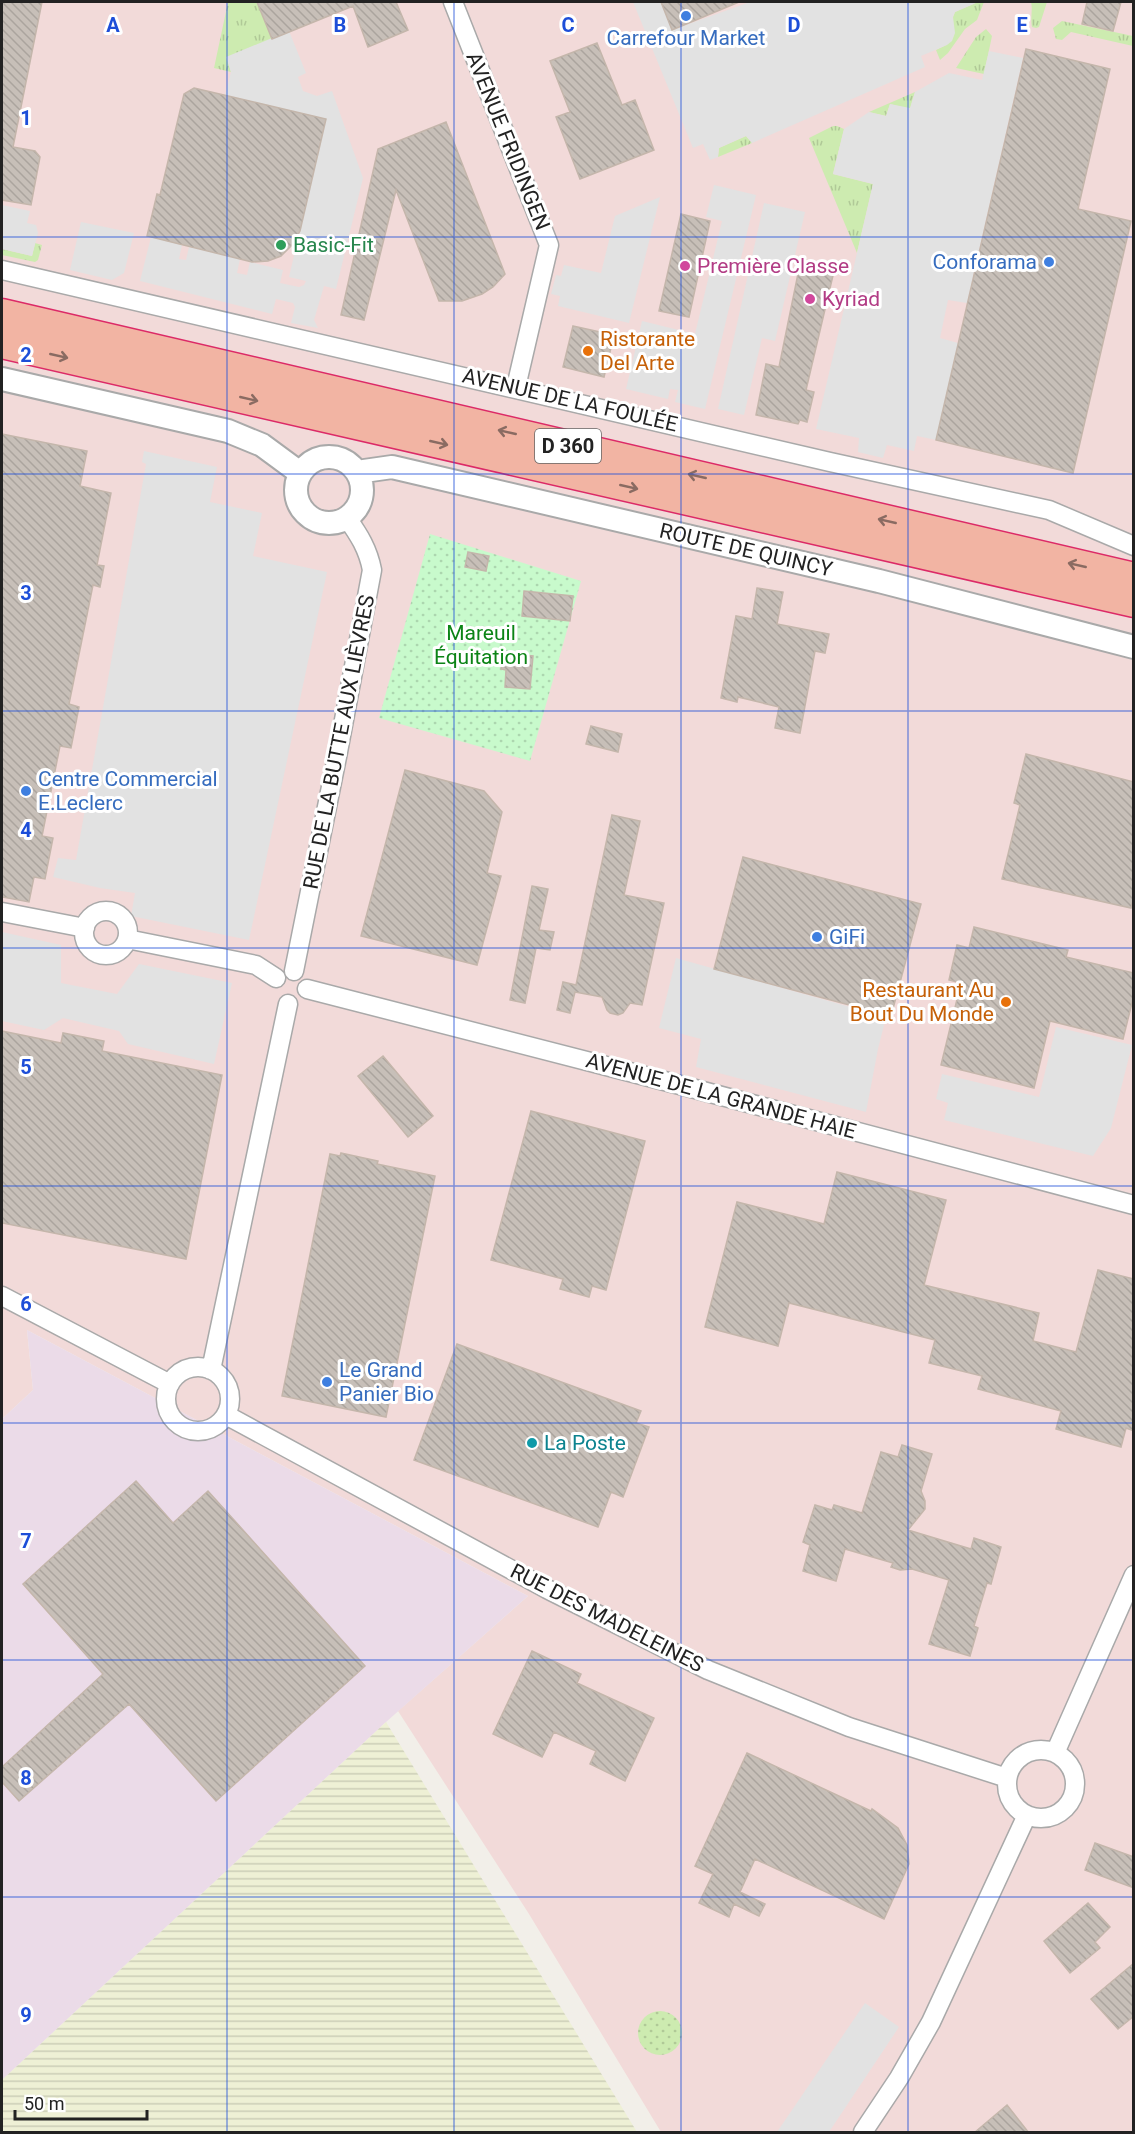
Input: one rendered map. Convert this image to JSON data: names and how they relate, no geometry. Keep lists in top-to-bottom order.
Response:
{
  "streets": {
    "highway": ["D 360"],
    "street": [
      "AVENUE FRIDINGEN",
      "AVENUE DE LA FOULÉE",
      "ROUTE DE QUINCY",
      "RUE DE LA BUTTE AUX LIÈVRES",
      "AVENUE DE LA GRANDE HAIE",
      "RUE DES MADELEINES"
    ]
  },
  "crossings": [
    ["AVENUE FRIDINGEN", "AVENUE DE LA FOULÉE"],
    ["ROUTE DE QUINCY", "RUE DE LA BUTTE AUX LIÈVRES"],
    ["RUE DE LA BUTTE AUX LIÈVRES", "AVENUE DE LA GRANDE HAIE"]
  ],
  "parks": ["Mareuil Équitation"],
  "places": [
    "Carrefour Market",
    "Basic-Fit",
    "Conforama",
    "Première Classe",
    "Kyriad",
    "Ristorante Del Arte",
    "Centre Commercial E.Leclerc",
    "GiFi",
    "Restaurant Au Bout Du Monde",
    "Le Grand Panier Bio",
    "La Poste"
  ],
  "scale_bar": "50 m",
  "grid": {
    "columns": [
      "A",
      "B",
      "C",
      "D",
      "E"
    ],
    "rows": [
      "1",
      "2",
      "3",
      "4",
      "5",
      "6",
      "7",
      "8",
      "9"
    ]
  }
}
